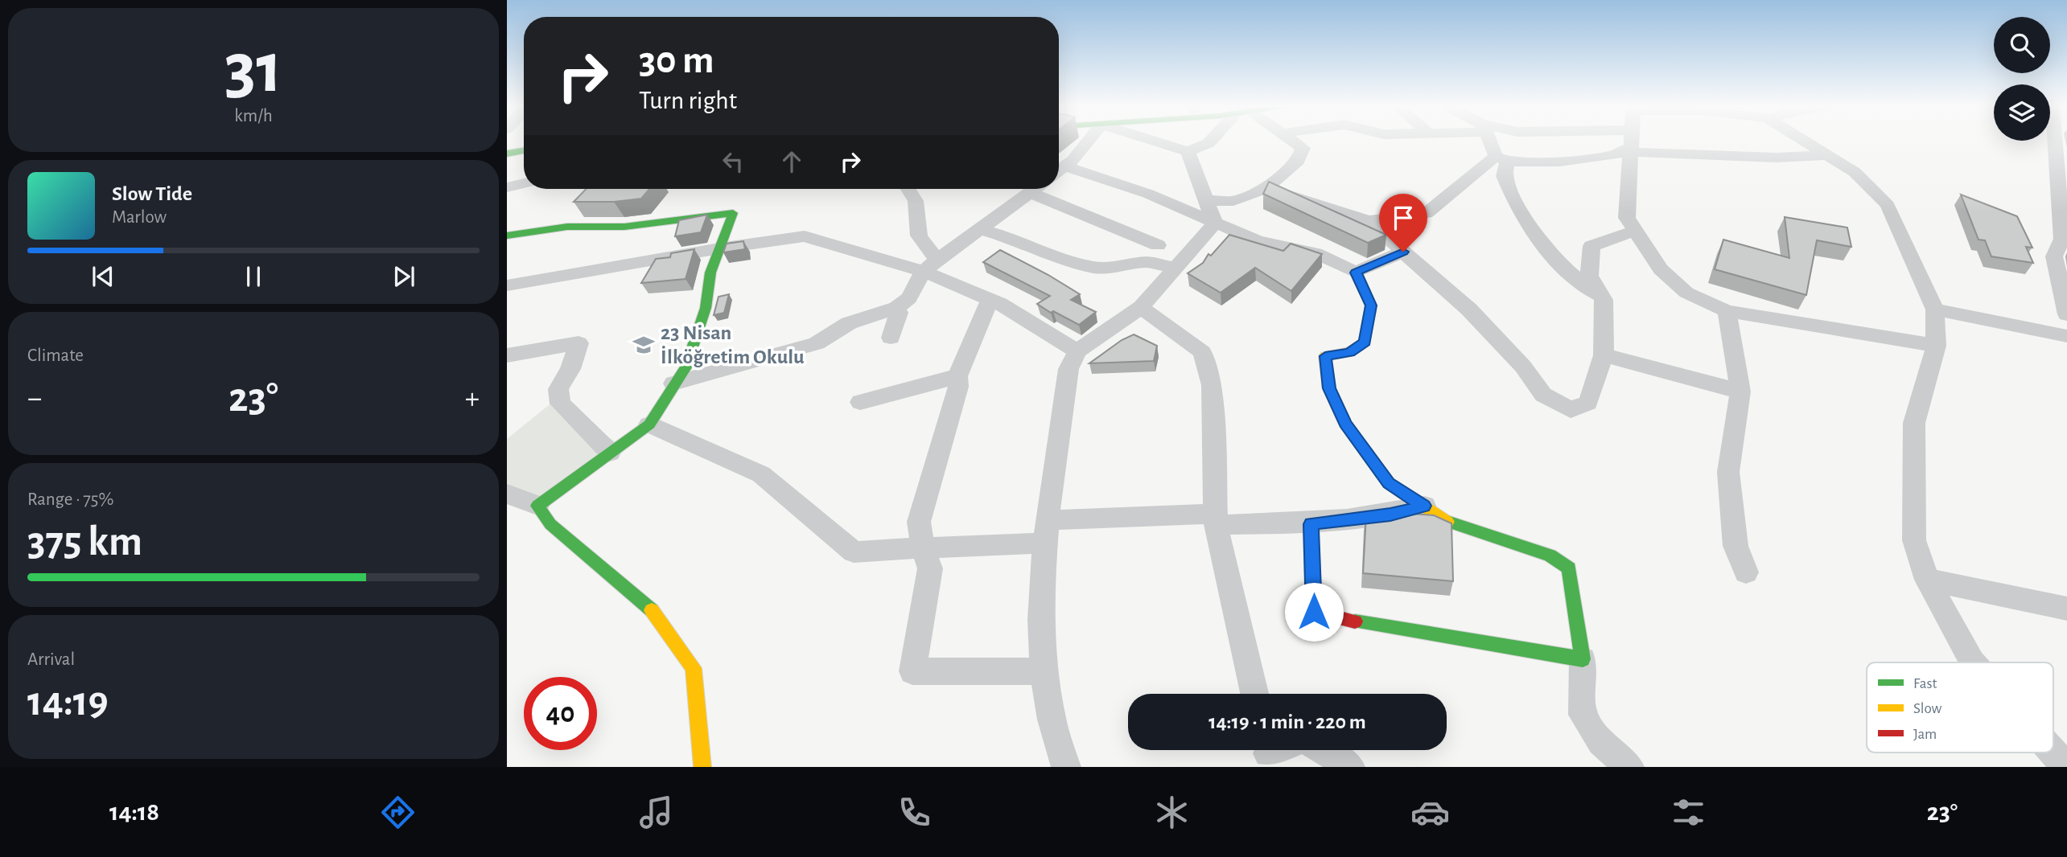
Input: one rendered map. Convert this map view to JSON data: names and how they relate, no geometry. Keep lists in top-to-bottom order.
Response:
{
  "places": {
    "school or university": ["23 Nisan İlköğretim Okulu"]
  },
  "legend": ["Fast", "Slow", "Jam"],
  "page": {
    "tile": [
      ["31", "km/h"],
      "Climate",
      ["Range · 75%", "375 km"],
      ["Arrival", "14:19"]
    ],
    "turn": ["30 m", "Turn right"],
    "song": ["Slow Tide", "Marlow"],
    "heat": ["−", "23°", "+"],
    "limit": "40",
    "trip": "14:19 · 1 min · 220 m",
    "tabs": ["14:18", "23°"]
  }
}
